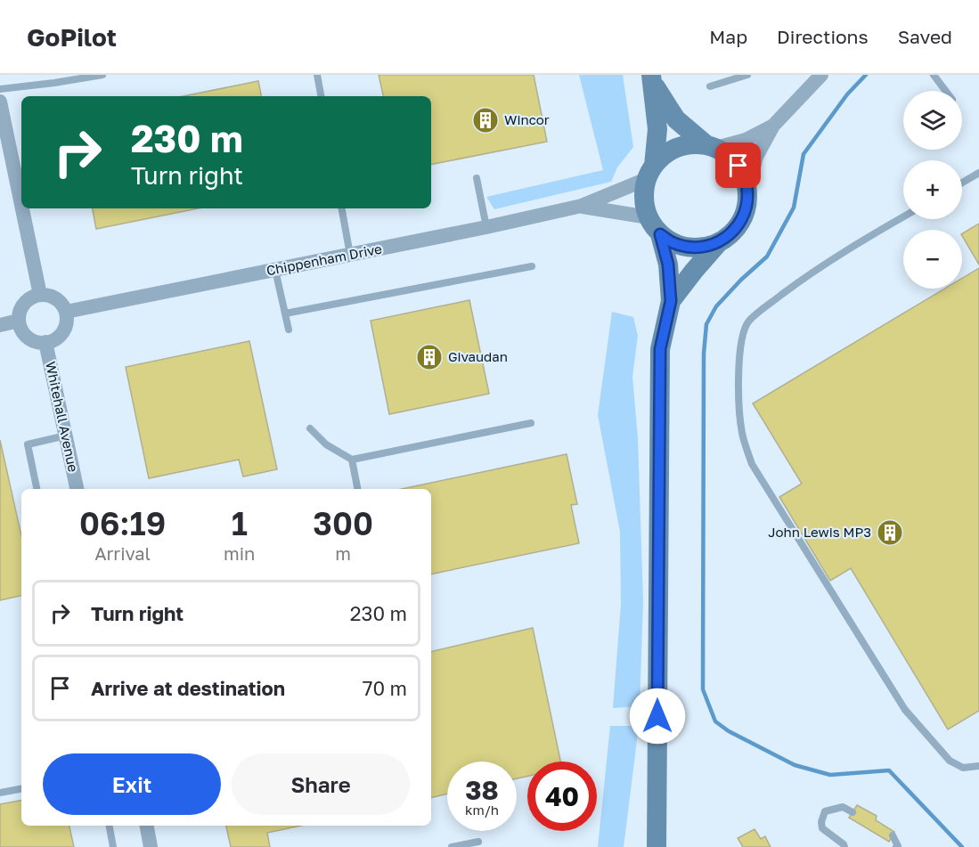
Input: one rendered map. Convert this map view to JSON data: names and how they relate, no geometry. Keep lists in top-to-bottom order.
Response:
{
  "streets": {
    "street": ["Chippenham Drive", "Whitehall Avenue"]
  },
  "crossings": [
    ["Chippenham Drive", "Whitehall Avenue"]
  ],
  "places": {
    "building": ["Wincor", "Givaudan", "John Lewis MP3"]
  },
  "page": {
    "header": "GoPilot",
    "nav": ["Map", "Directions", "Saved"],
    "map_buttons": ["+", "−"],
    "turn": ["230 m", "Turn right"],
    "eta": [
      "06:19",
      "Arrival",
      "1",
      "min",
      "300",
      "m"
    ],
    "list": [
      {
        "name": "Turn right",
        "value": "230 m"
      },
      {
        "name": "Arrive at destination",
        "value": "70 m"
      }
    ],
    "buttons": ["Exit", "Share"],
    "speed": "38 km/h",
    "limit": "40"
  }
}
